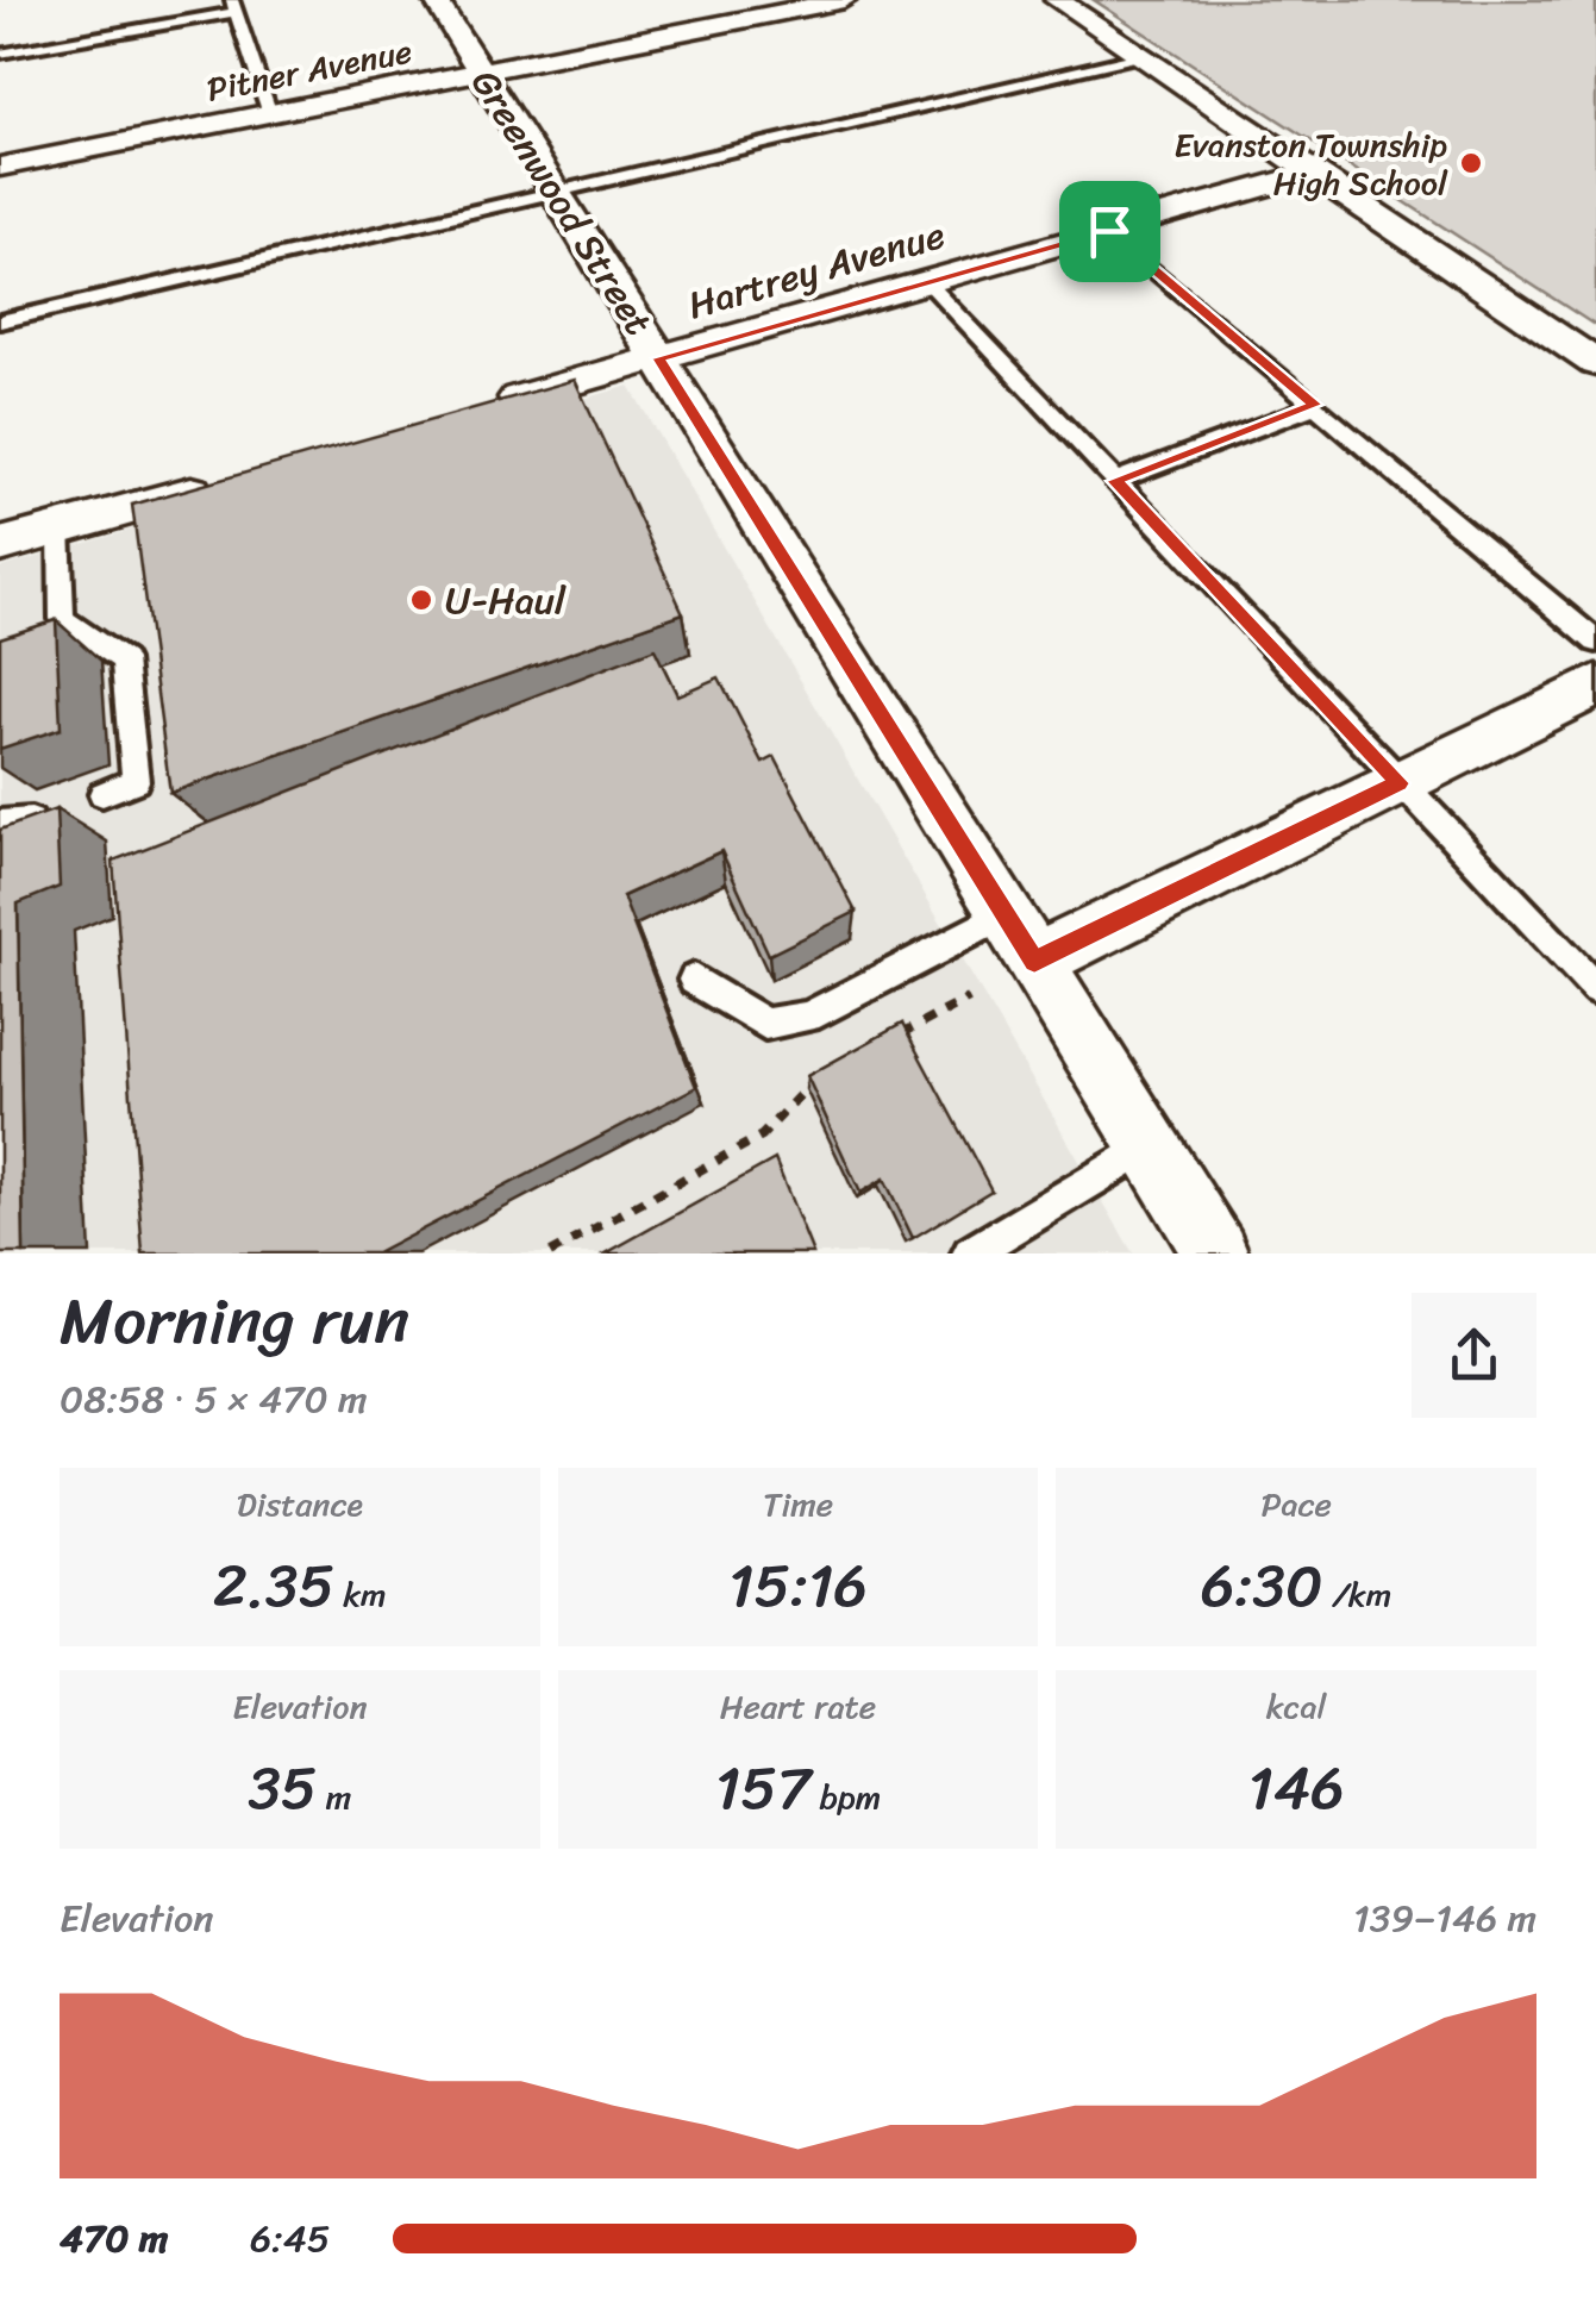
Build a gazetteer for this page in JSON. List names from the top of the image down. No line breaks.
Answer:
{"streets":{"street":["Pitner Avenue","Greenwood Street","Hartrey Avenue"]},"crossings":[["Pitner Avenue","Greenwood Street"],["Greenwood Street","Hartrey Avenue"]],"places":["Evanston Township High School","U-Haul"],"page":{"heading":["Morning run","08:58 · 5 × 470 m"],"stats":[["Distance","2.35 km"],["Time","15:16"],["Pace","6:30 /km"],["Elevation","35 m"],["Heart rate","157 bpm"],["kcal","146"]],"chart":["Elevation","139–146 m"],"list":[{"name":"470 m","note":"6:45"}]}}
